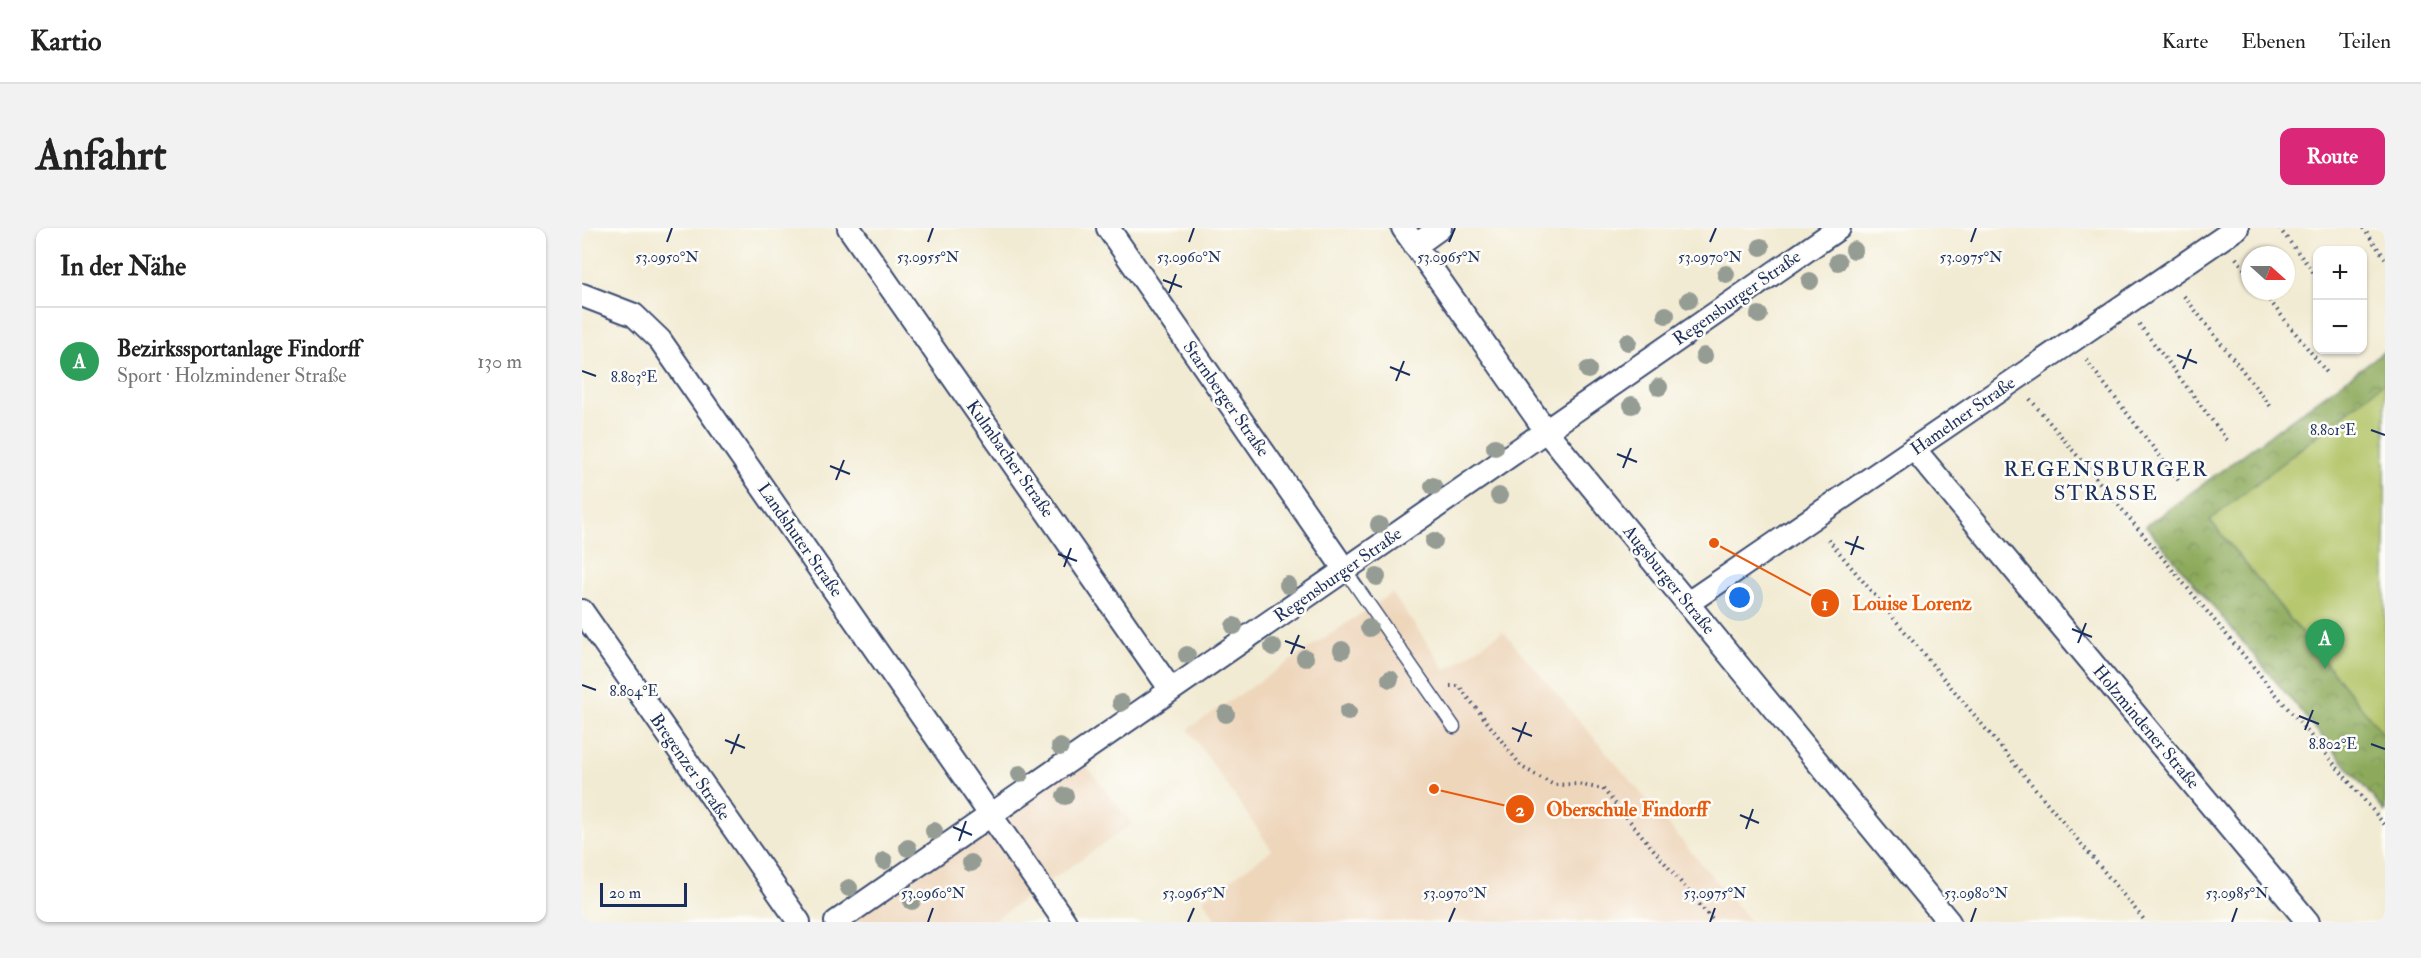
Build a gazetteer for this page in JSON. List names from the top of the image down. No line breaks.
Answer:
{"streets":{"street":["Regensburger Straße","Starnberger Straße","Hamelner Straße","Kulmbacher Straße","Landshuter Straße","Augsburger Straße","Holzmindener Straße","Bregenzer Straße"]},"crossings":[["Regensburger Straße","Starnberger Straße"],["Regensburger Straße","Kulmbacher Straße"],["Regensburger Straße","Landshuter Straße"],["Regensburger Straße","Augsburger Straße"],["Hamelner Straße","Augsburger Straße"],["Hamelner Straße","Holzmindener Straße"]],"districts":["REGENSBURGER STRASSE"],"places":["Louise Lorenz","Oberschule Findorff"],"scale_bar":"20 m","north":"right","page":{"header":"Kartio","nav":["Karte","Ebenen","Teilen"],"buttons":"Route","title":"Anfahrt","heading":"In der Nähe","map_buttons":["+","−"],"list":[{"mark":"A","name":"Bezirkssportanlage Findorff","note":"Sport · Holzmindener Straße","value":"130 m"}],"pins":"A","scale":"20 m"},"coordinates":["53.0950°N","53.0955°N","53.0960°N","53.0965°N","53.0970°N","53.0975°N","8.803°E","8.801°E","8.804°E","8.802°E","53.0980°N","53.0985°N"]}
